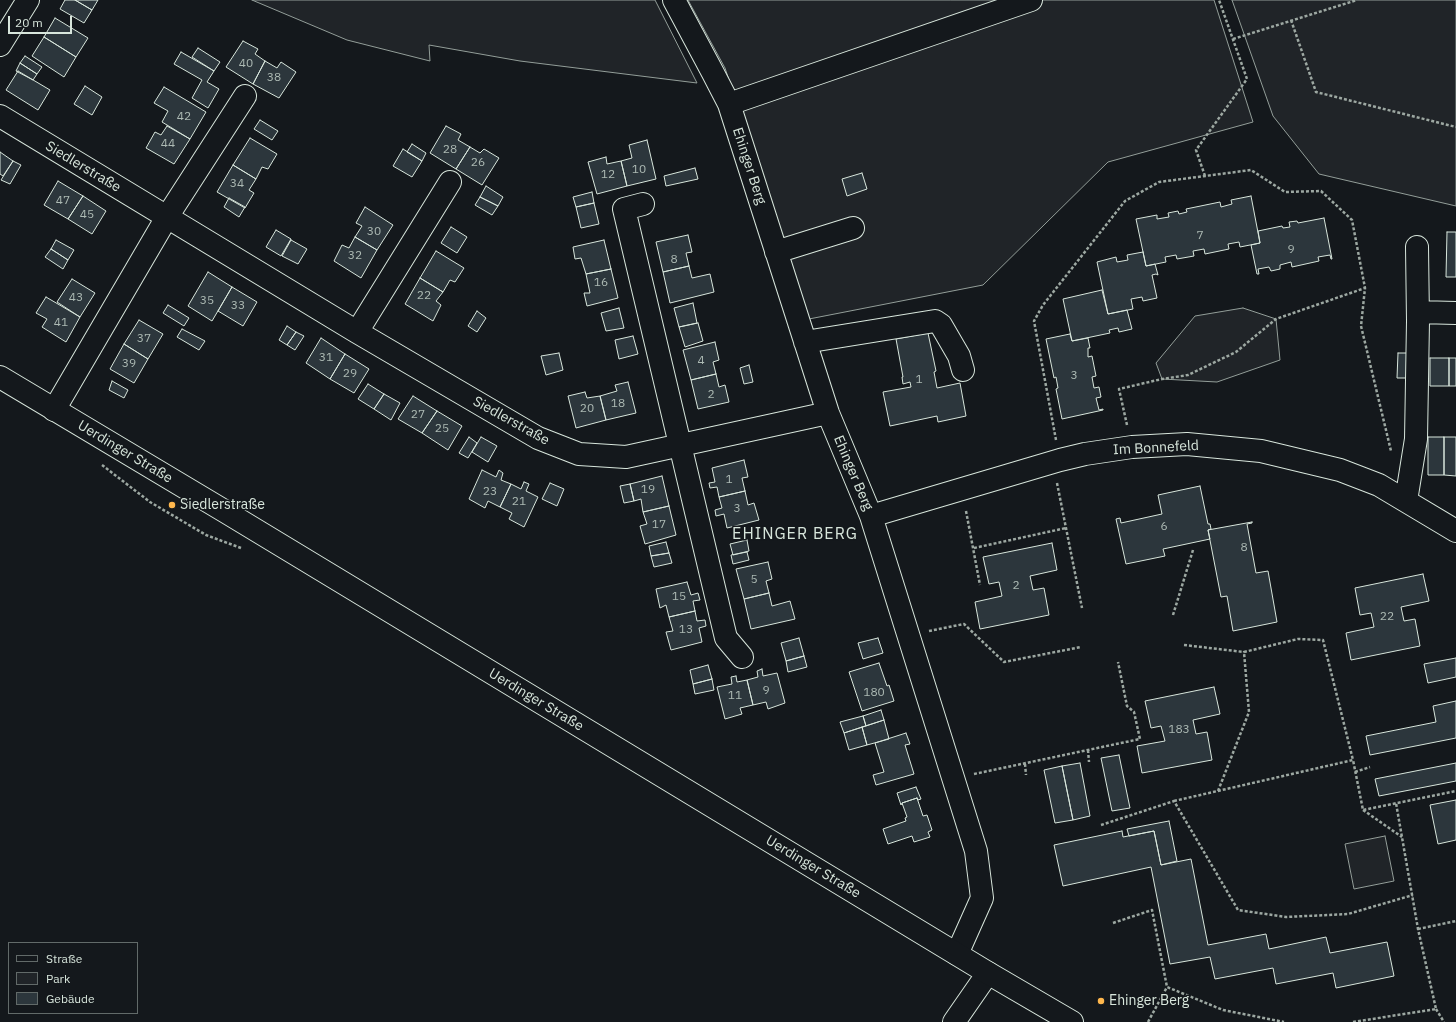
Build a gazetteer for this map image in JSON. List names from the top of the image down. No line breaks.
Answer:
{"streets":{"street":["Ehinger Berg","Siedlerstraße","Im Bonnefeld","Uerdinger Straße"]},"crossings":[["Ehinger Berg","Siedlerstraße"],["Ehinger Berg","Im Bonnefeld"],["Ehinger Berg","Uerdinger Straße"]],"districts":["EHINGER BERG"],"places":["Siedlerstraße","Ehinger Berg"],"house_numbers":["40","38","42","44","28","26","10","12","34","47","45","30","7","9","32","8","16","22","43","35","33","41","37","31","4","39","29","3","1","2","18","20","27","25","1","19","23","21","3","17","6","8","5","2","15","22","13","9","180","11","183"],"legend":["Straße","Park","Gebäude"],"scale_bar":"20 m"}
